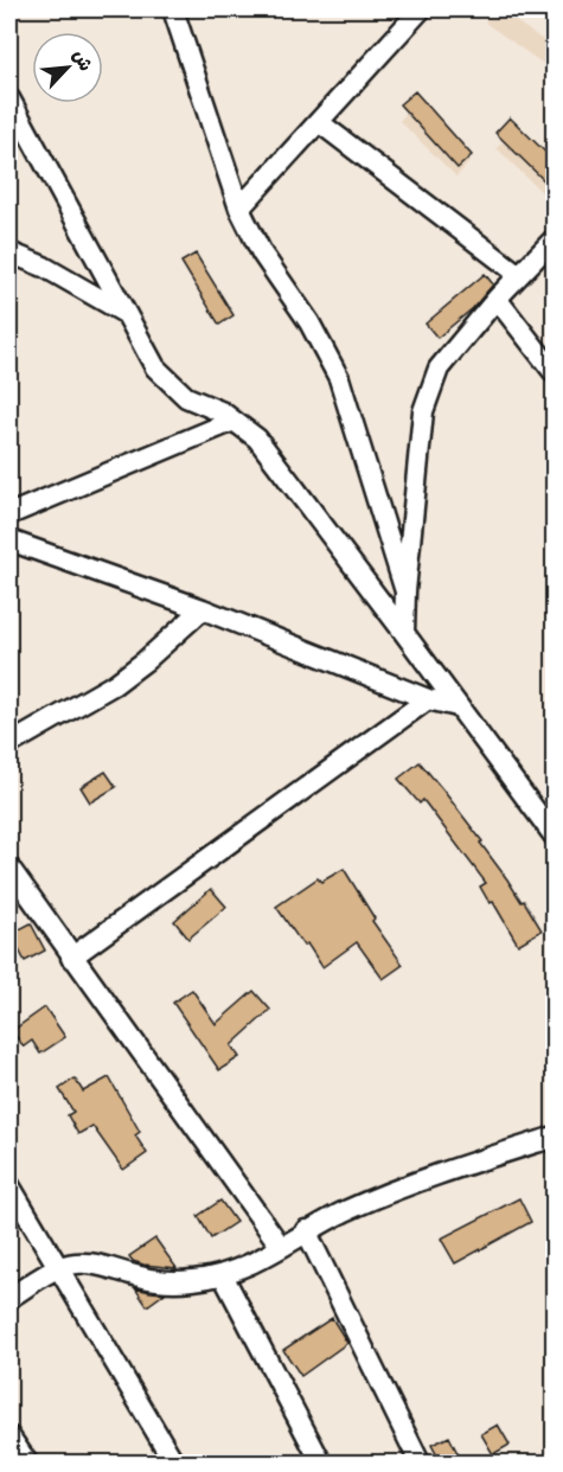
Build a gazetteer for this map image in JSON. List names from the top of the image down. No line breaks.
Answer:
{"north":"top right"}
